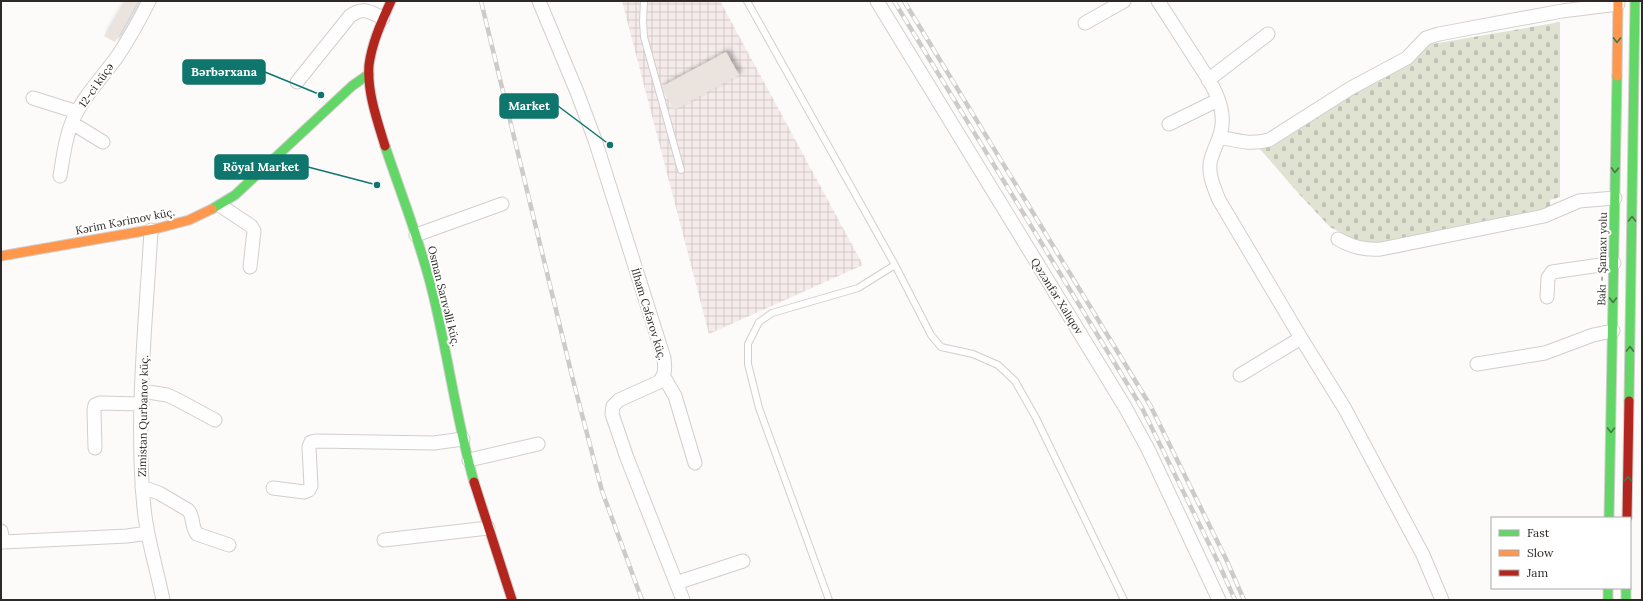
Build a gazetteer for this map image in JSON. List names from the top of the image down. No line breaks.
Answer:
{"streets":{"main road":["Kərim Kərimov küç.","Bakı - Şamaxı yolu","Osman Sarıvəlli küç."],"street":["12-ci küçə","Qəzənfər Xalıqov","İlham Cəfərov küç.","Zimistan Qurbanov küç."]},"crossings":[["Kərim Kərimov küç.","Osman Sarıvəlli küç."],["Kərim Kərimov küç.","Zimistan Qurbanov küç."]],"places":["Bərbərxana","Market","Röyal Market"],"legend":["Fast","Slow","Jam"]}
